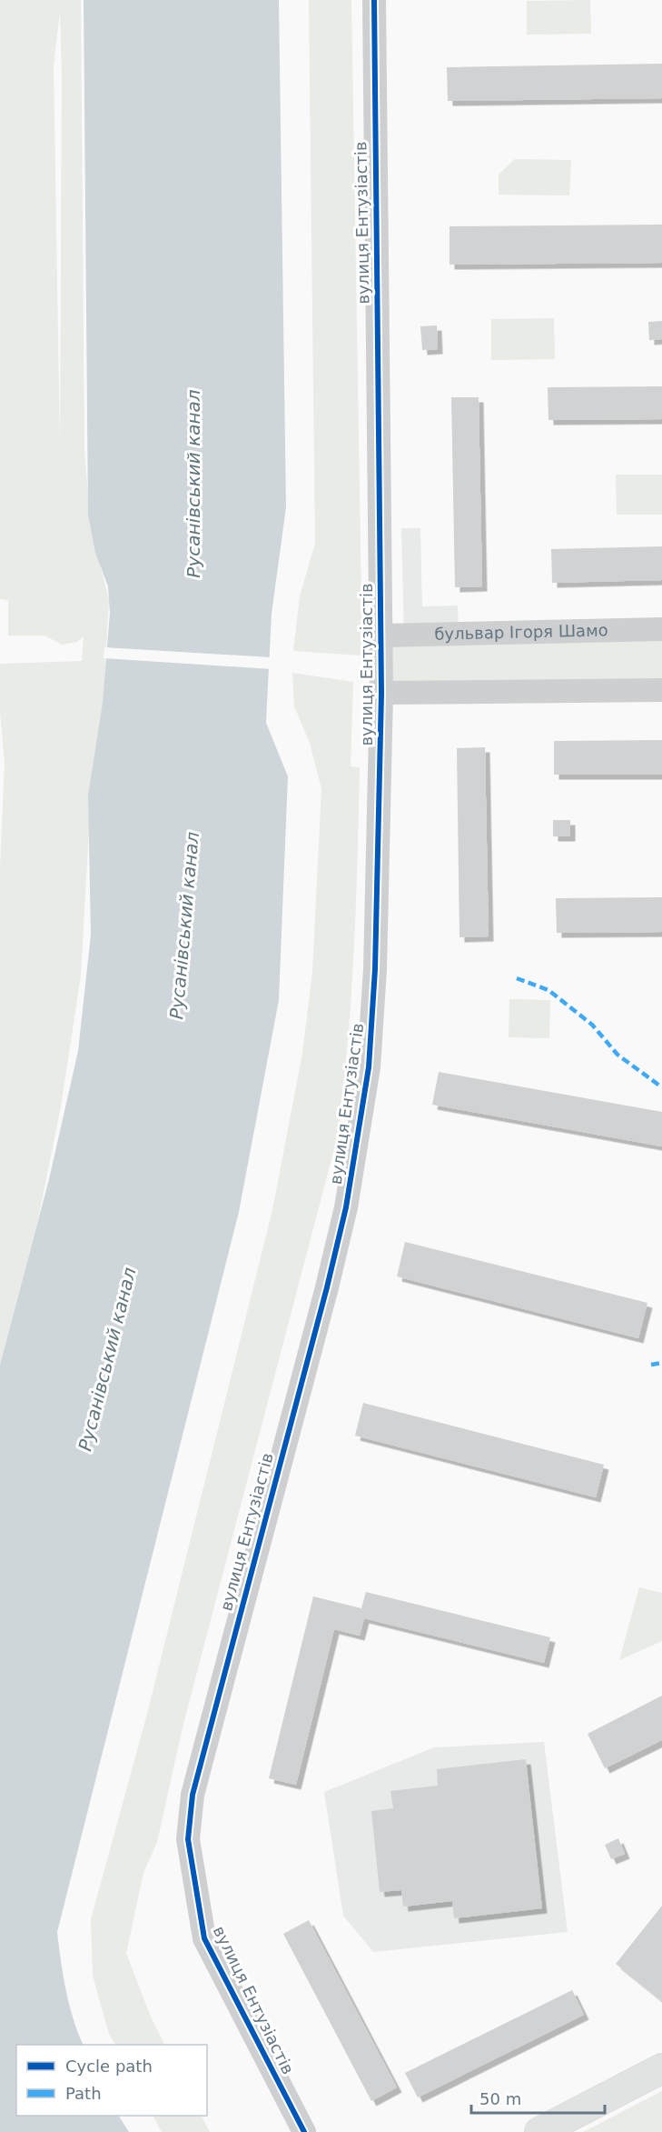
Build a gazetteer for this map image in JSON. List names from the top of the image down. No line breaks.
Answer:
{"streets":{"street":["вулиця Ентузіастів","бульвар Ігоря Шамо"]},"crossings":[["вулиця Ентузіастів","бульвар Ігоря Шамо"]],"water":["Русанівський канал"],"legend":["Cycle path","Path"],"scale_bar":"50 m"}
